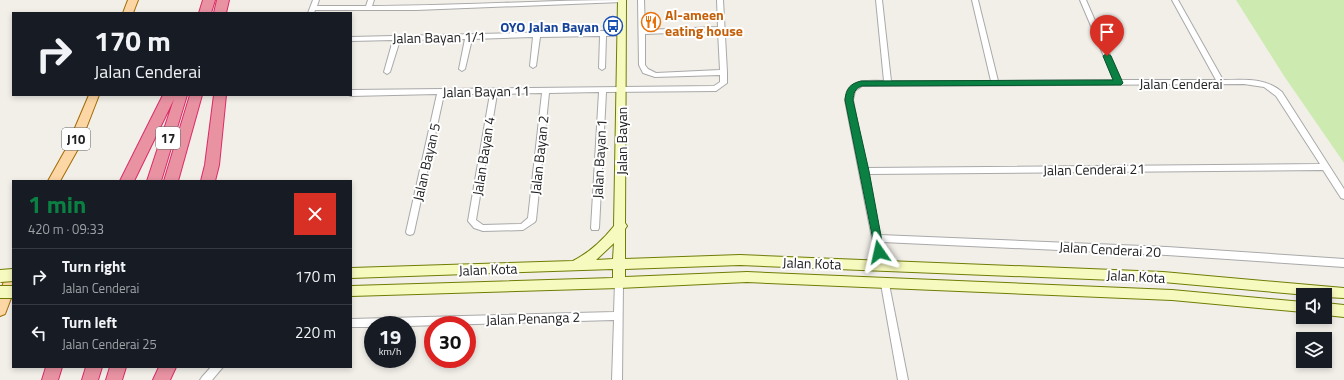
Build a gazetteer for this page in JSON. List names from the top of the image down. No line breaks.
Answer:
{"streets":{"highway":["17"],"main road":["J10","Jalan Bayan","Jalan Kota"],"street":["Jalan Bayan 1/1","Jalan Cenderai","Jalan Bayan 11","Jalan Bayan 2","Jalan Bayan 4","Jalan Bayan 1","Jalan Bayan 5","Jalan Cenderai 21","Jalan Cenderai 20","Jalan Penanga 2"]},"crossings":[["Jalan Bayan 1/1","Jalan Bayan"],["Jalan Cenderai","Jalan Cenderai 21"],["Jalan Cenderai","Jalan Cenderai 20"],["Jalan Cenderai","Jalan Kota"],["Jalan Bayan 11","Jalan Bayan"],["Jalan Bayan 11","Jalan Bayan 2"],["Jalan Bayan 11","Jalan Bayan 4"],["Jalan Bayan 11","Jalan Bayan 1"],["Jalan Bayan 11","Jalan Bayan 5"],["Jalan Bayan","Jalan Kota"],["Jalan Bayan 2","Jalan Bayan 4"]],"places":{"restaurant":["Al-ameen eating house"],"bus stop":["OYO Jalan Bayan"]},"page":{"turn":["170 m","Jalan Cenderai"],"heading":["1 min","420 m · 09:33"],"list":[{"name":"Turn right","note":"Jalan Cenderai","value":"170 m"},{"name":"Turn left","note":"Jalan Cenderai 25","value":"220 m"}],"speed":"19 km/h","limit":"30"}}
